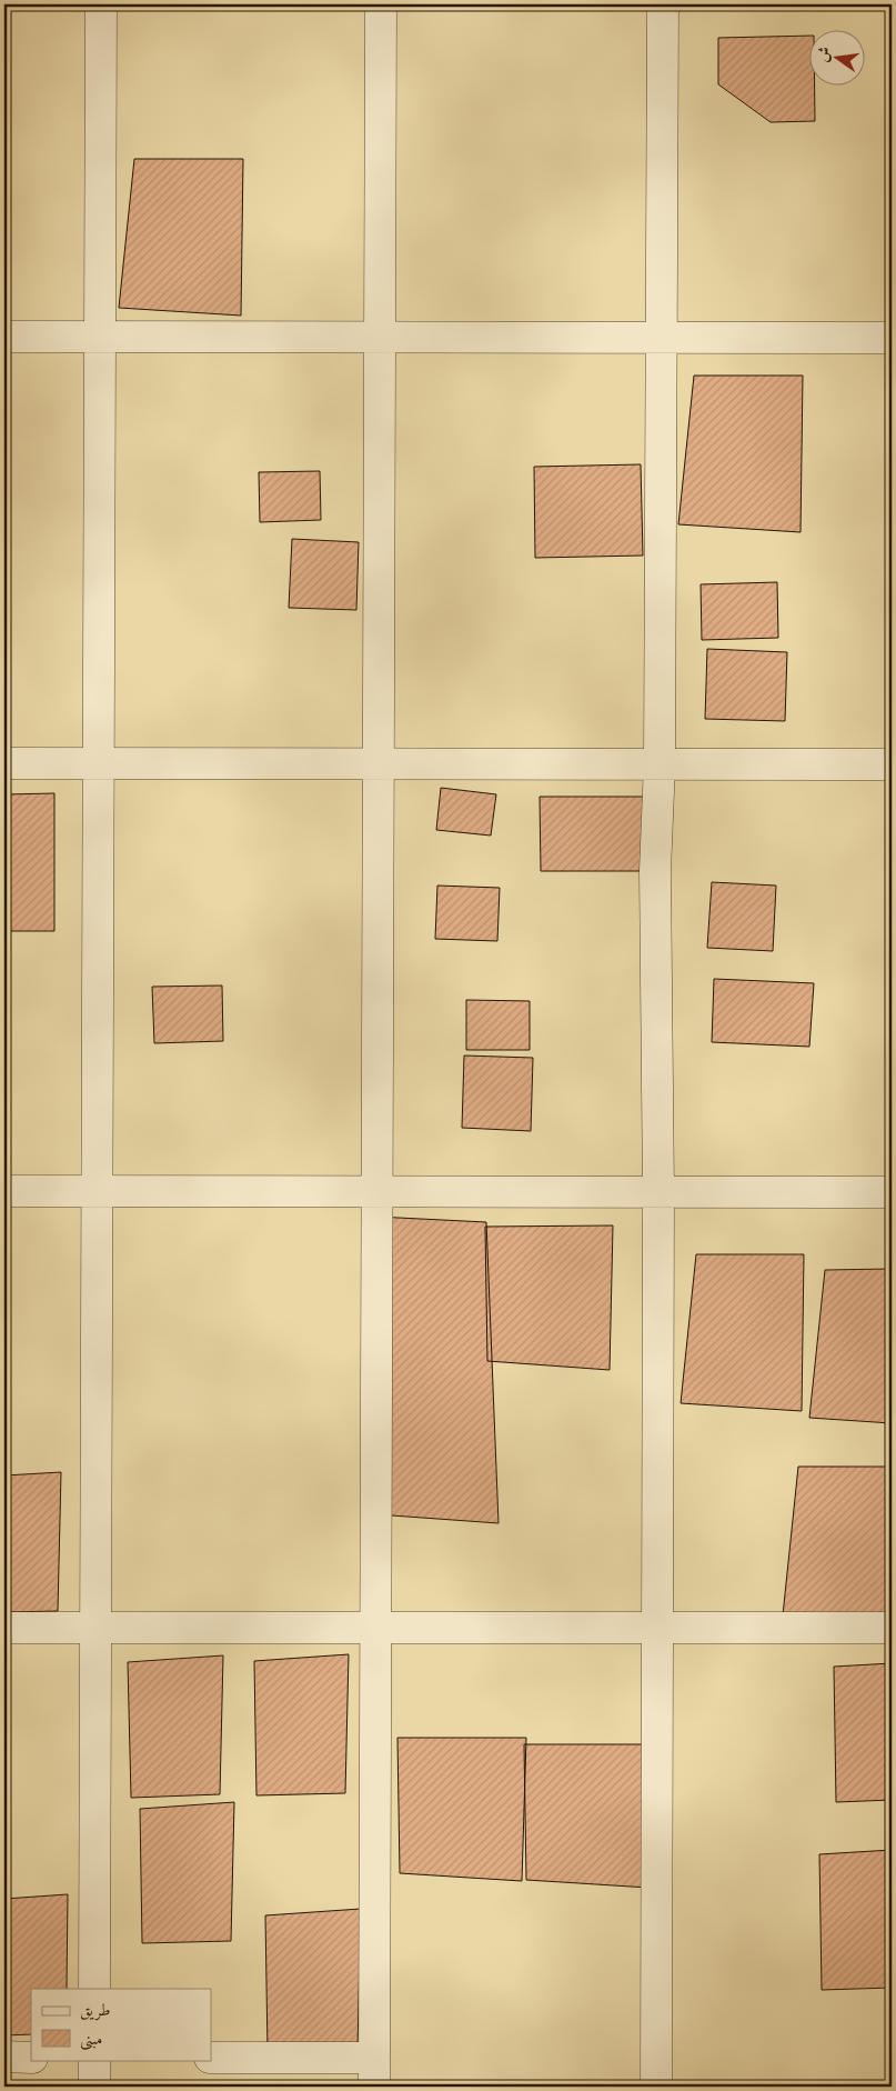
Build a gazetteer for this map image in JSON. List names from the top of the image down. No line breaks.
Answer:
{"legend":["طريق","مبنى"],"north":"left"}
